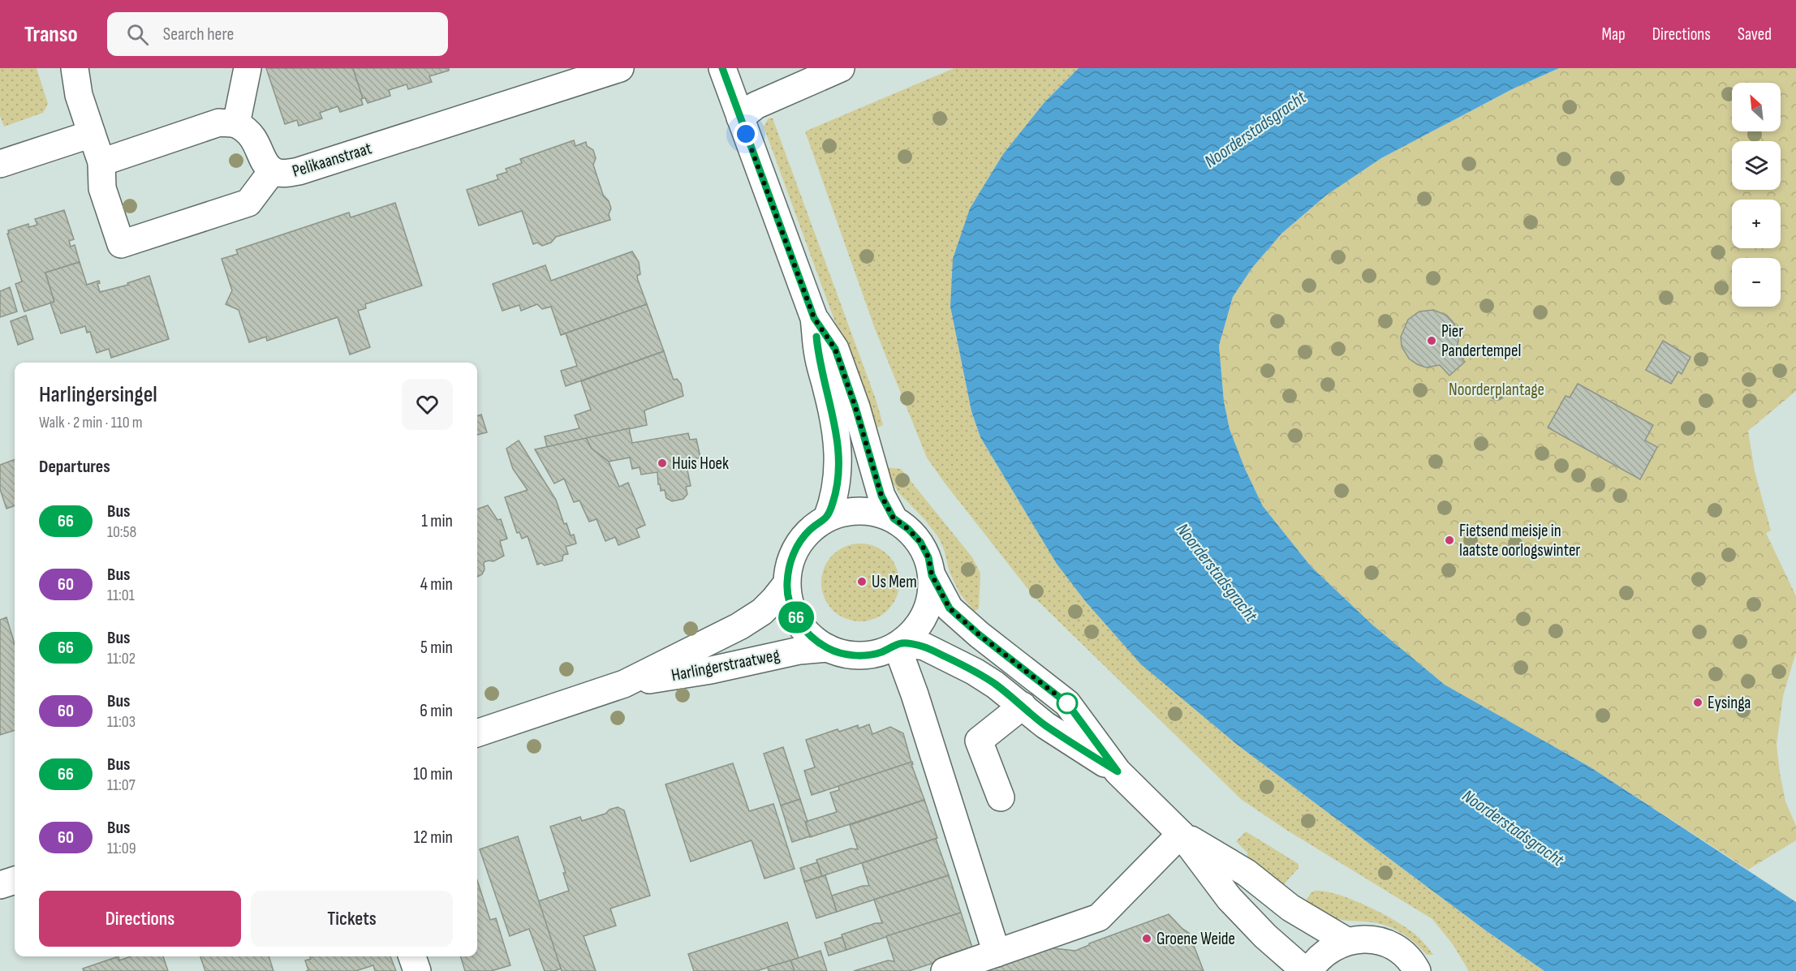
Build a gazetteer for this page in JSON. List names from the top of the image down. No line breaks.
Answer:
{"streets":{"main road":["Pelikaanstraat","Harlingerstraatweg"]},"water":["Noorderstadsgracht"],"parks":["Noorderplantage"],"places":["Pier Pandertempel","Huis Hoek","Fietsend meisje in laatste oorlogswinter","Us Mem","Eysinga","Groene Weide"],"lines":["bus line 66"],"north":"top left","page":{"header":"Transo","search":"Search here","nav":["Map","Directions","Saved"],"on_map":"66","map_buttons":["+","−"],"heading":[["Harlingersingel","Walk · 2 min · 110 m"],"Departures"],"list":[{"mark":"66","name":"Bus","note":"10:58","value":"1 min"},{"mark":"60","name":"Bus","note":"11:01","value":"4 min"},{"mark":"66","name":"Bus","note":"11:02","value":"5 min"},{"mark":"60","name":"Bus","note":"11:03","value":"6 min"},{"mark":"66","name":"Bus","note":"11:07","value":"10 min"},{"mark":"60","name":"Bus","note":"11:09","value":"12 min"}],"buttons":["Directions","Tickets"]}}
